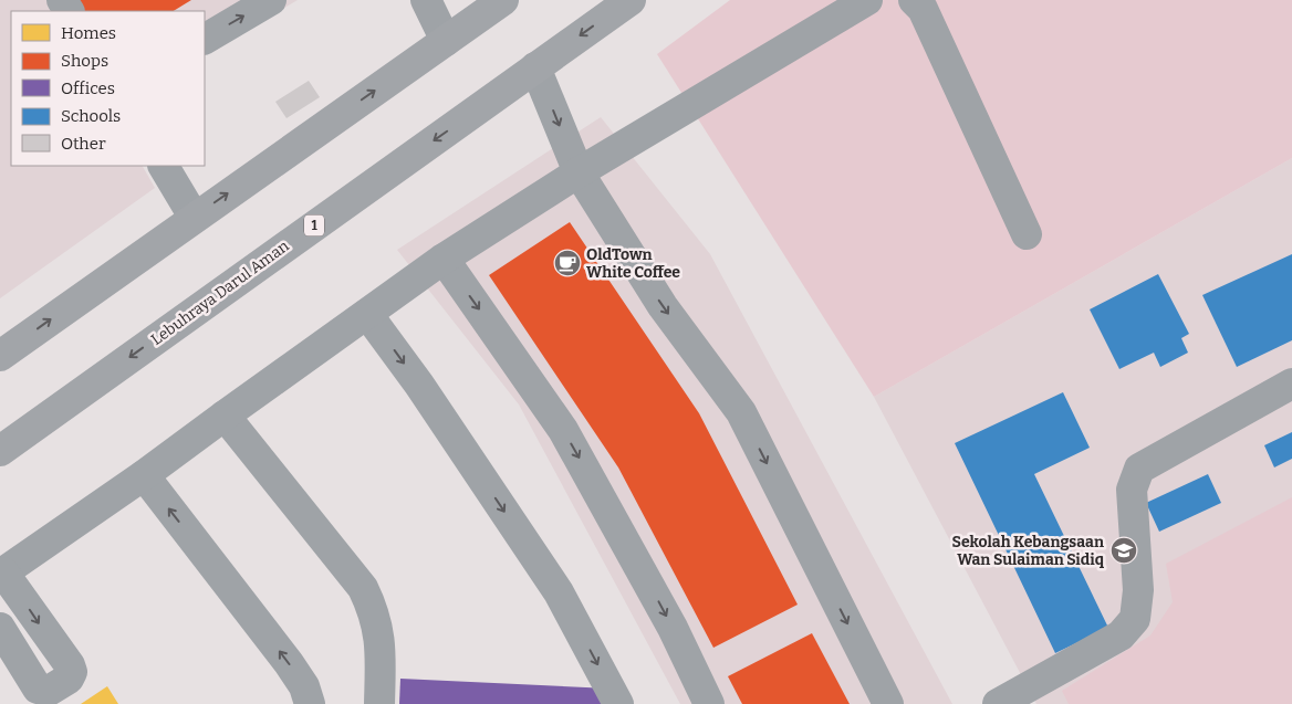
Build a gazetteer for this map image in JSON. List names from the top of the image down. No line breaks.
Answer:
{"streets":{"main road":["1","Lebuhraya Darul Aman"]},"places":{"cafe":["OldTown White Coffee"],"school or university":["Sekolah Kebangsaan Wan Sulaiman Sidiq"]},"legend":["Homes","Shops","Offices","Schools","Other"]}
